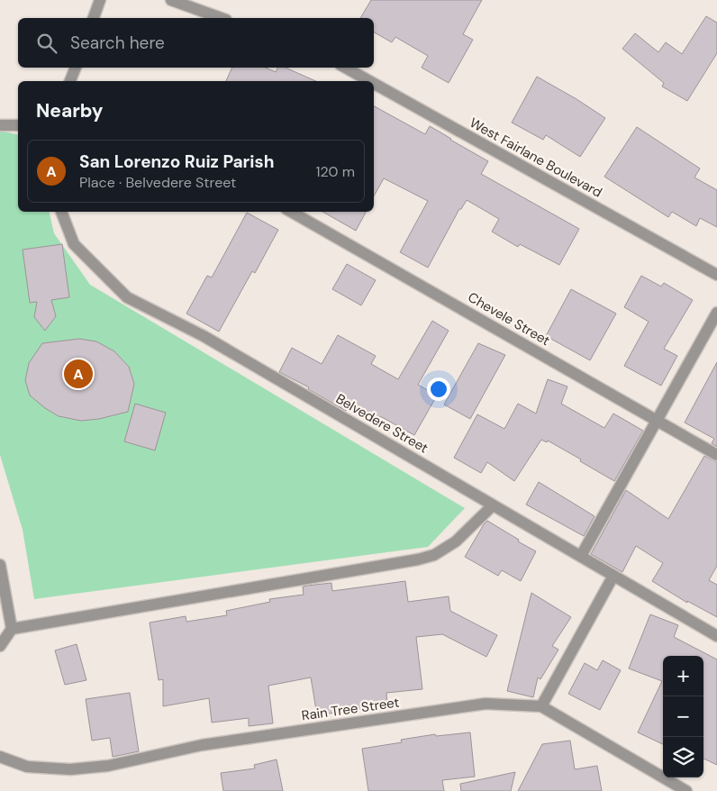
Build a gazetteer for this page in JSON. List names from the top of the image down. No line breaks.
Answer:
{"streets":{"street":["West Fairlane Boulevard","Chevele Street","Belvedere Street","Rain Tree Street"]},"page":{"search":"Search here","heading":"Nearby","list":[{"mark":"A","name":"San Lorenzo Ruiz Parish","note":"Place · Belvedere Street","value":"120 m"}],"pins":"A","map_buttons":["+","−"]}}
